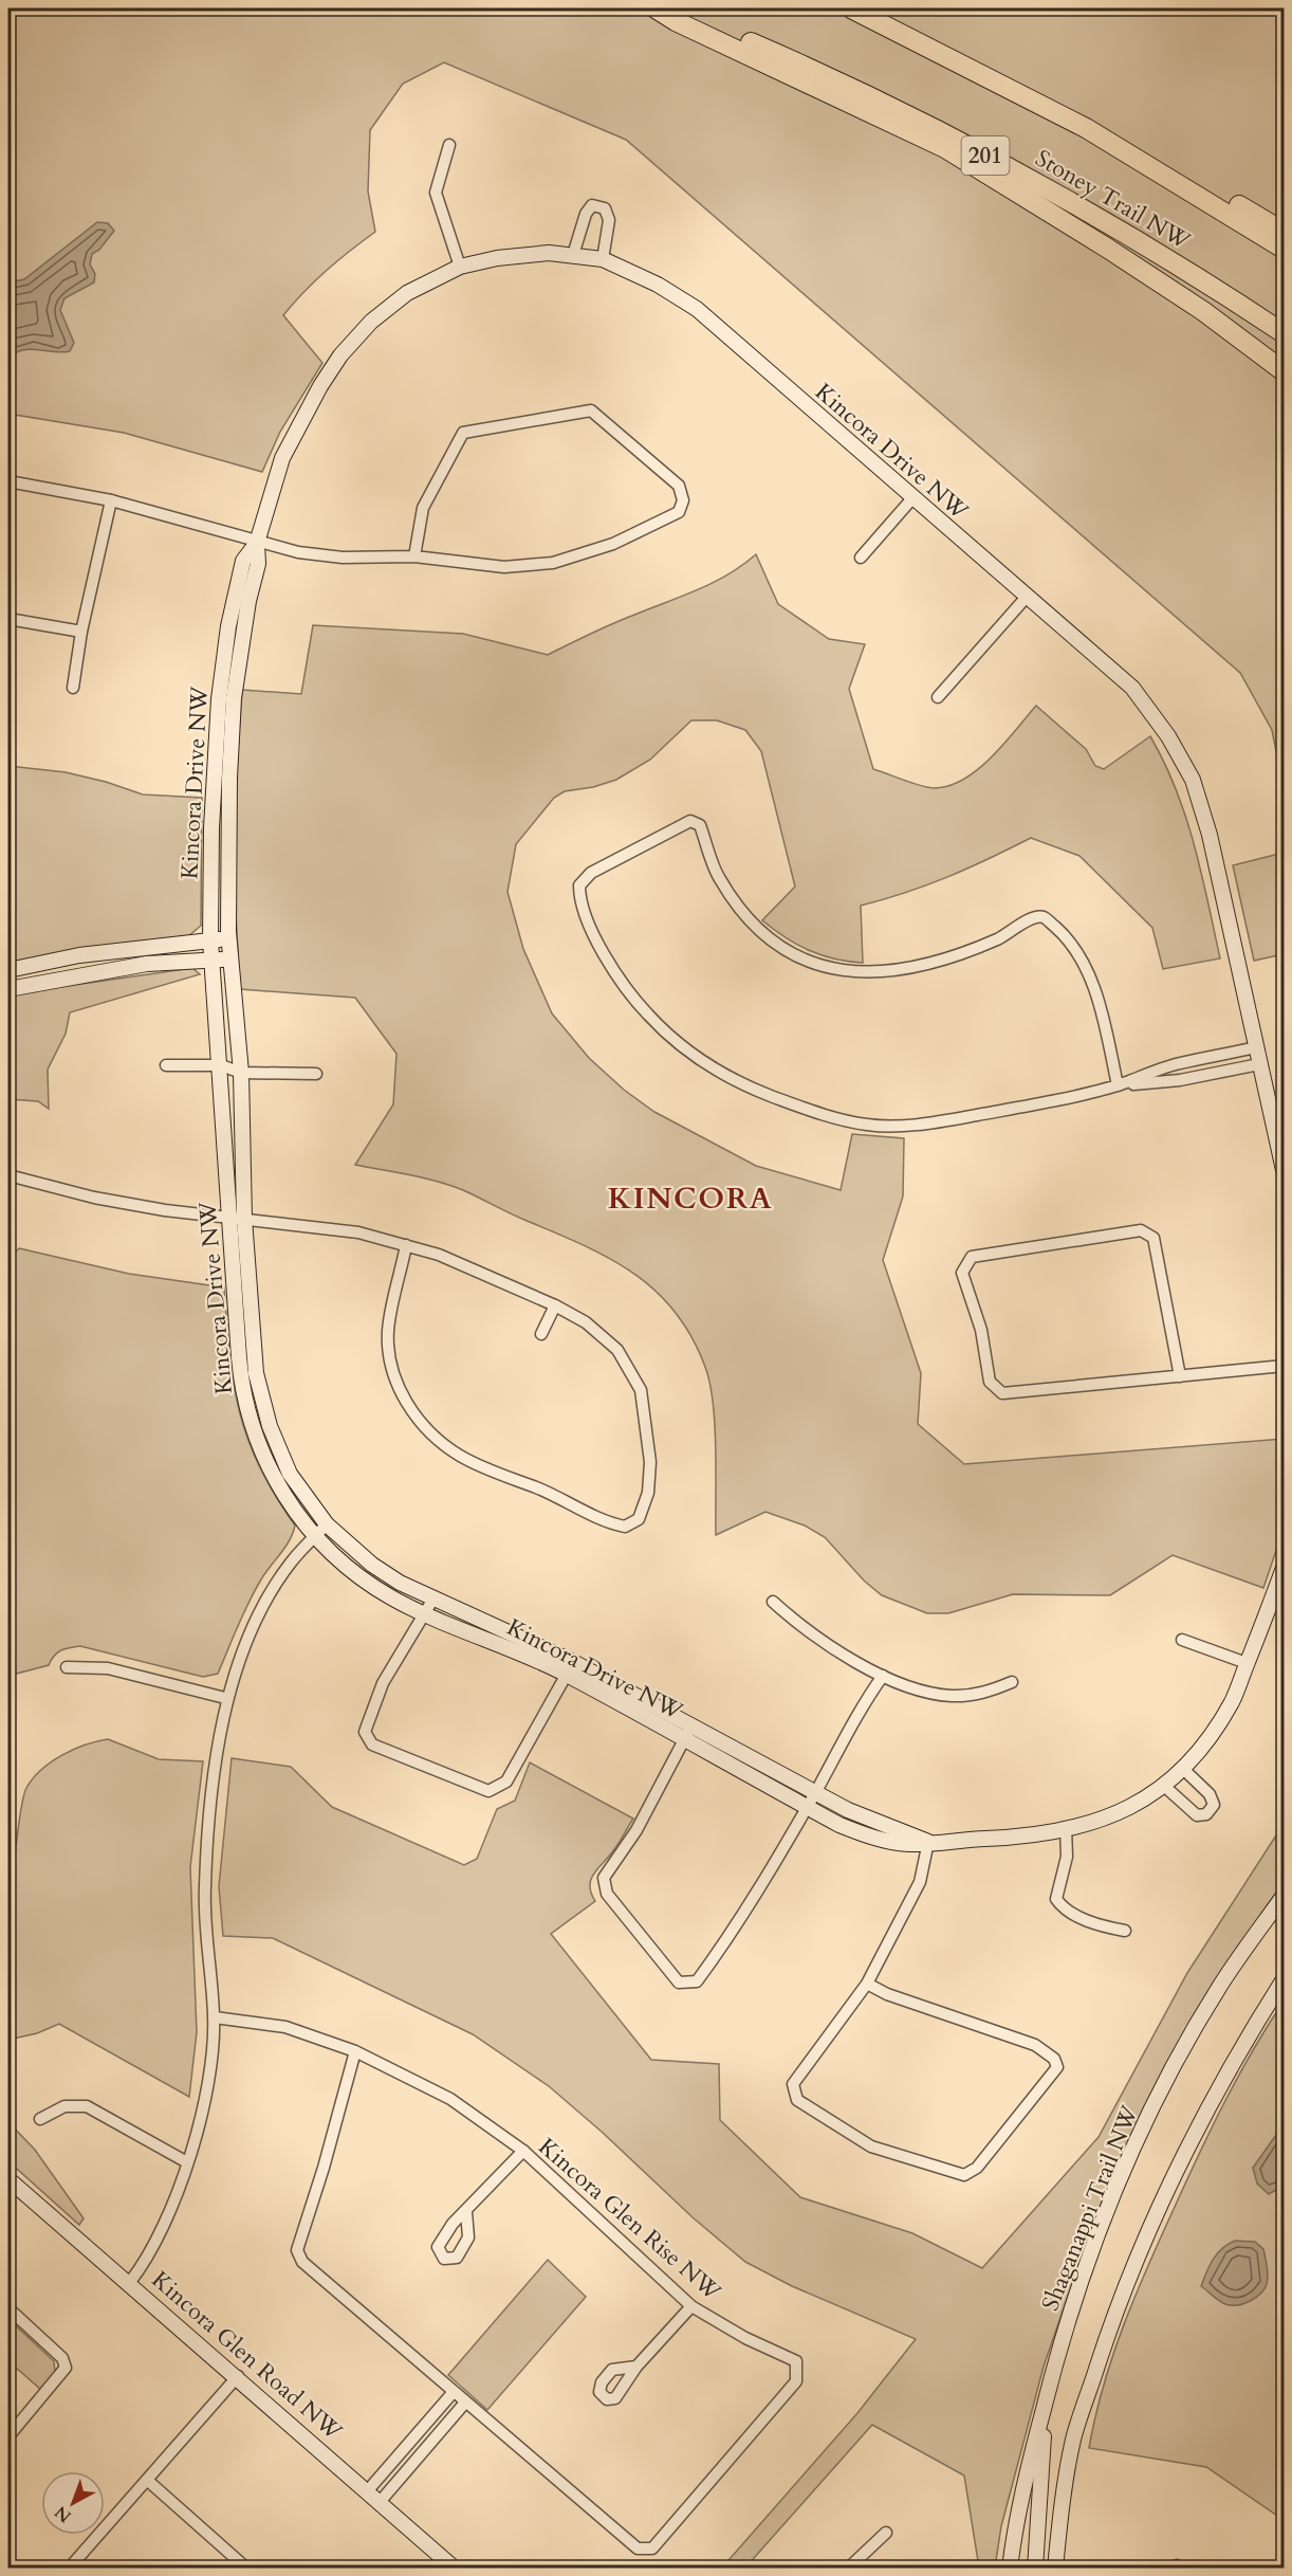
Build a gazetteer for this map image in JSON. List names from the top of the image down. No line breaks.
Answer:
{"streets":{"highway":["201","Stoney Trail NW"],"street":["Kincora Drive NW","Shaganappi Trail NW","Kincora Glen Rise NW","Kincora Glen Road NW"]},"districts":["KINCORA"],"north":"bottom left"}
